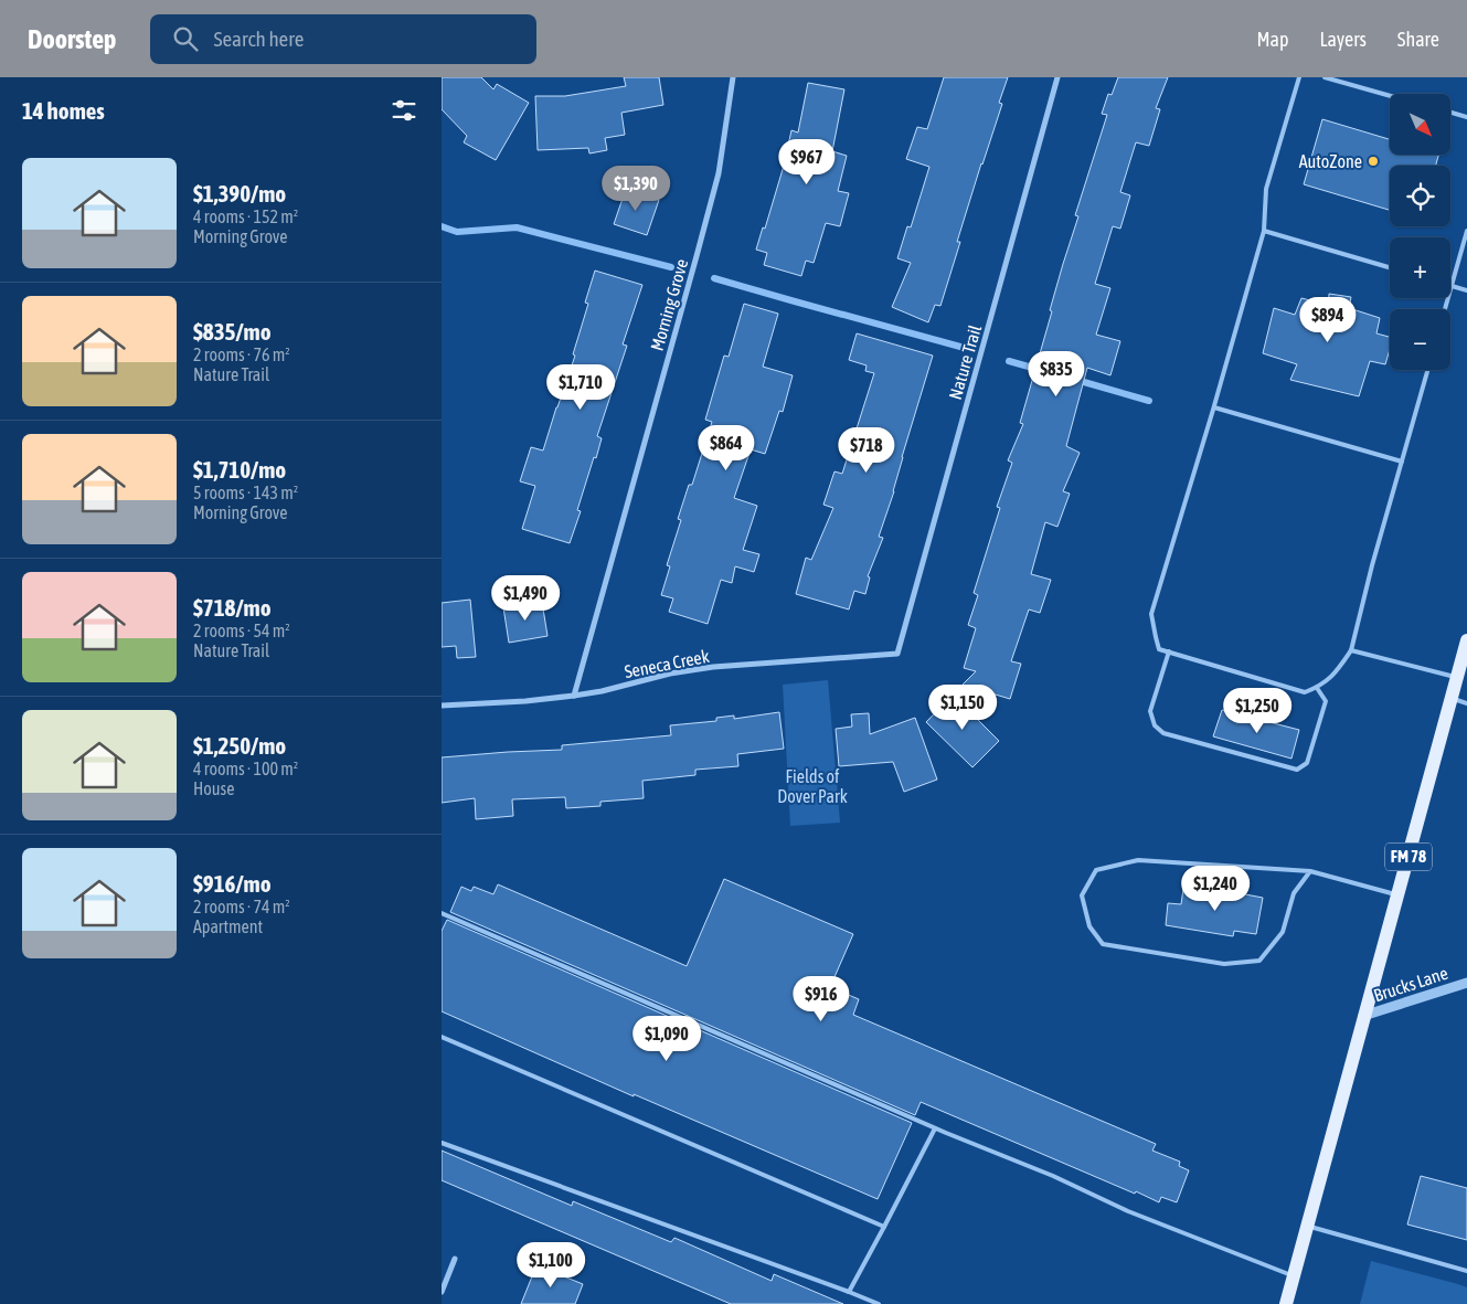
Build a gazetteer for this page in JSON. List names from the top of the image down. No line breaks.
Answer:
{"streets":{"main road":["FM 78"],"street":["Morning Grove","Nature Trail","Seneca Creek","Brucks Lane"]},"crossings":[["Morning Grove","Seneca Creek"],["Nature Trail","Seneca Creek"],["FM 78","Brucks Lane"]],"parks":["Fields of Dover Park"],"places":["AutoZone"],"north":"bottom right","page":{"header":"Doorstep","search":"Search here","nav":["Map","Layers","Share"],"heading":"14 homes","map_buttons":["+","−"],"price":["$967","$1,390","$894","$835","$1,710","$864","$718","$1,490","$1,150","$1,250","$1,240","$916","$1,090","$1,100"],"list":[{"name":"$1,390/mo","note":"4 rooms · 152 m² · Morning Grove"},{"name":"$835/mo","note":"2 rooms · 76 m² · Nature Trail"},{"name":"$1,710/mo","note":"5 rooms · 143 m² · Morning Grove"},{"name":"$718/mo","note":"2 rooms · 54 m² · Nature Trail"},{"name":"$1,250/mo","note":"4 rooms · 100 m² · House"},{"name":"$916/mo","note":"2 rooms · 74 m² · Apartment"}]}}
